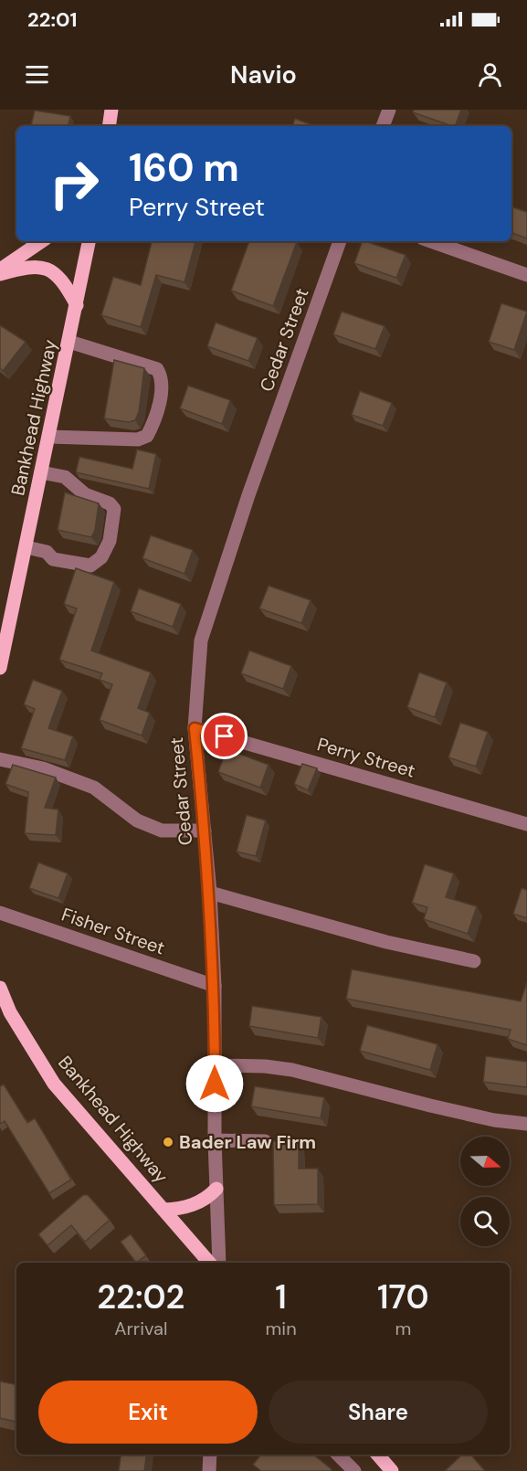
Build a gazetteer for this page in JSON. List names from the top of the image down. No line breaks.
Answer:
{"streets":{"main road":["Bankhead Highway"],"street":["Cedar Street","Perry Street","Fisher Street"]},"crossings":[["Cedar Street","Perry Street"],["Cedar Street","Fisher Street"]],"places":["Bader Law Firm"],"north":"right","page":{"status":"22:01","header":"Navio","turn":["160 m","Perry Street"],"eta":["22:02","Arrival","1","min","170","m"],"buttons":["Exit","Share"]}}
